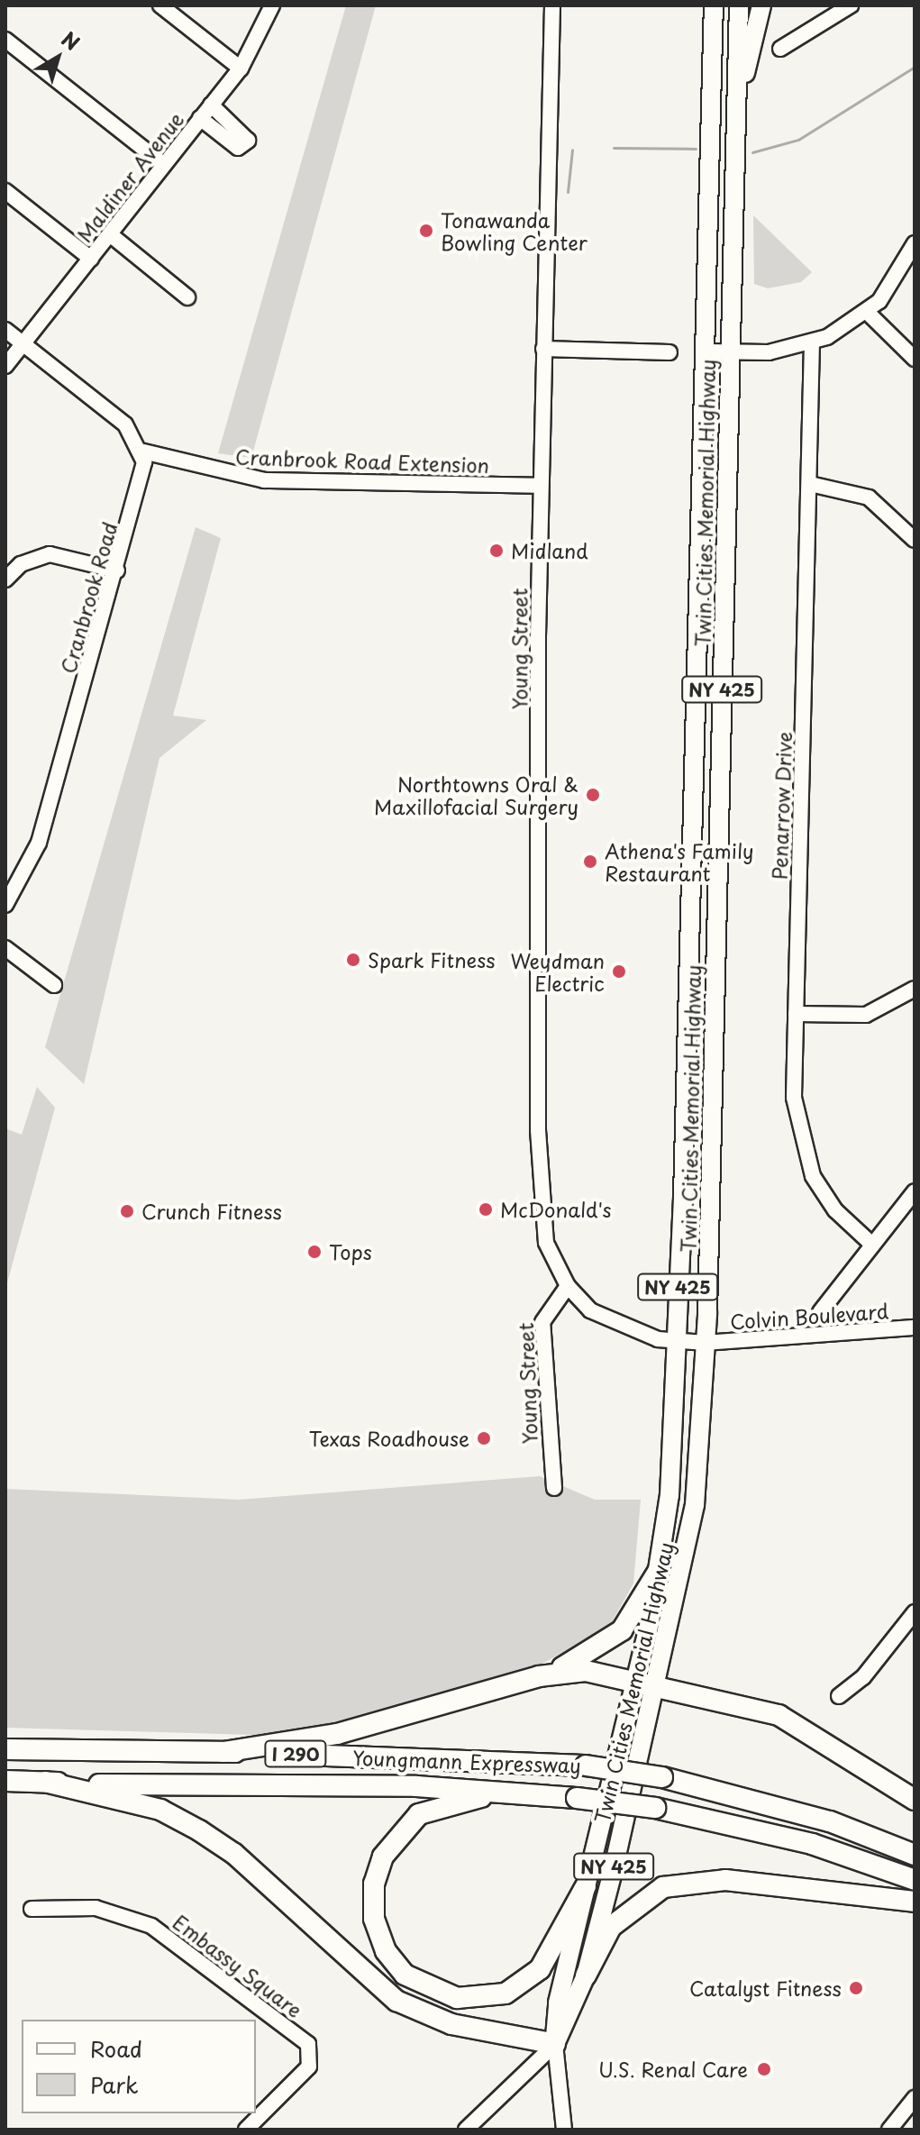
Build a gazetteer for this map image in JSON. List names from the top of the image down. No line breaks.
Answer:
{"streets":{"highway":["I 290","Youngmann Expressway"],"main road":["Twin Cities Memorial Highway","NY 425"],"street":["Maldiner Avenue","Cranbrook Road Extension","Cranbrook Road","Young Street","Penarrow Drive","Colvin Boulevard","Embassy Square"]},"crossings":[["Cranbrook Road Extension","Cranbrook Road"],["Cranbrook Road Extension","Young Street"],["Twin Cities Memorial Highway","Young Street"],["Twin Cities Memorial Highway","Colvin Boulevard"],["Young Street","Colvin Boulevard"]],"places":["Tonawanda Bowling Center","Midland","Northtowns Oral & Maxillofacial Surgery","Athena's Family Restaurant","Spark Fitness","Weydman Electric","McDonald's","Crunch Fitness","Tops","Texas Roadhouse","Catalyst Fitness","U.S. Renal Care"],"legend":["Road","Park"],"north":"top right"}
